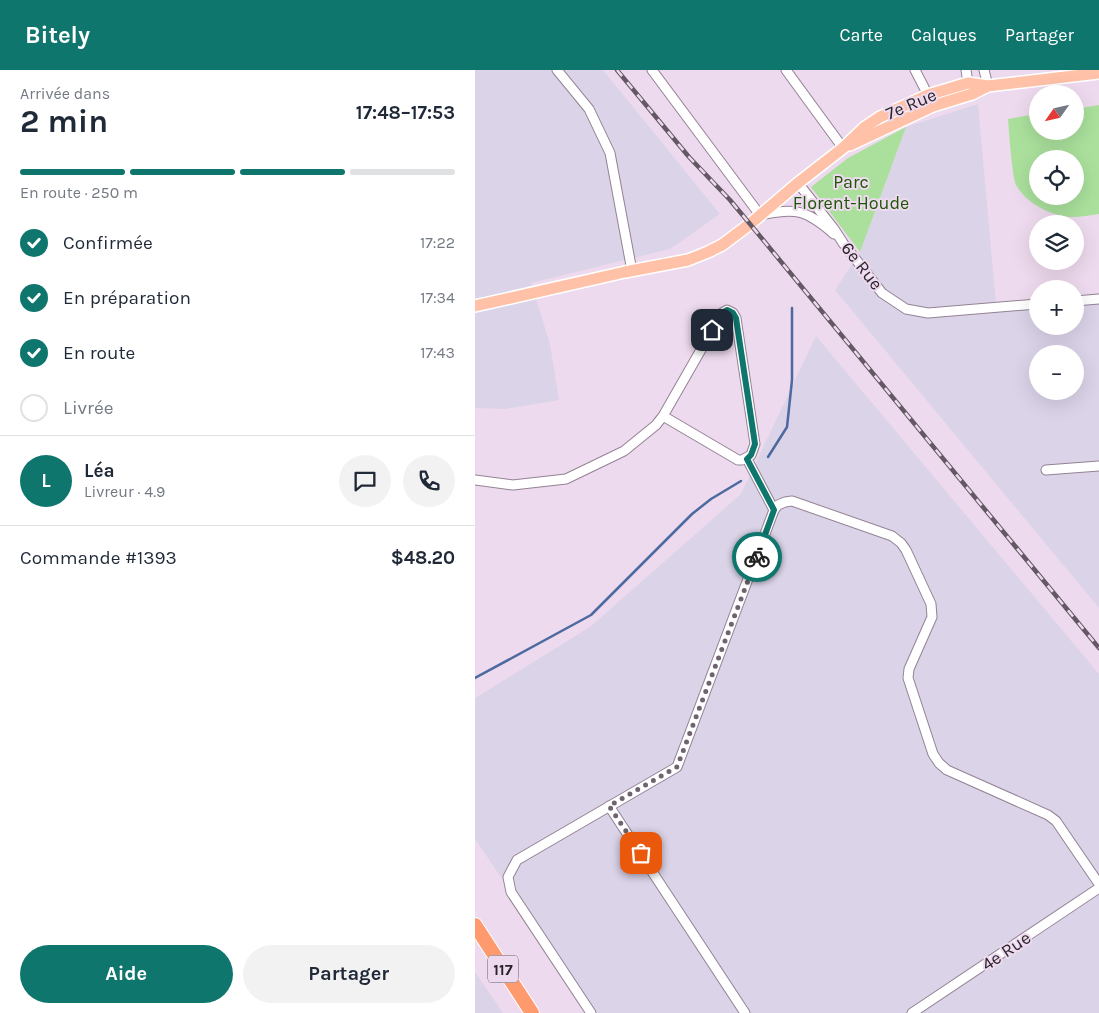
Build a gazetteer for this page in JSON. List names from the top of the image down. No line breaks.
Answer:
{"streets":{"highway":["117"],"main road":["7e Rue"],"street":["6e Rue","4e Rue"]},"crossings":[["7e Rue","6e Rue"]],"parks":["Parc Florent-Houde"],"north":"bottom left","page":{"header":"Bitely","nav":["Carte","Calques","Partager"],"heading":["2 min","Arrivée dans","17:48–17:53"],"panel":["Léa","Livreur · 4.9","Commande #1393","$48.20"],"map_buttons":["+","−"],"bar":"En route · 250 m","list":[["Confirmée","17:22"],["En préparation","17:34"],["En route","17:43"],"Livrée"],"round":"L","buttons":["Aide","Partager"]}}
